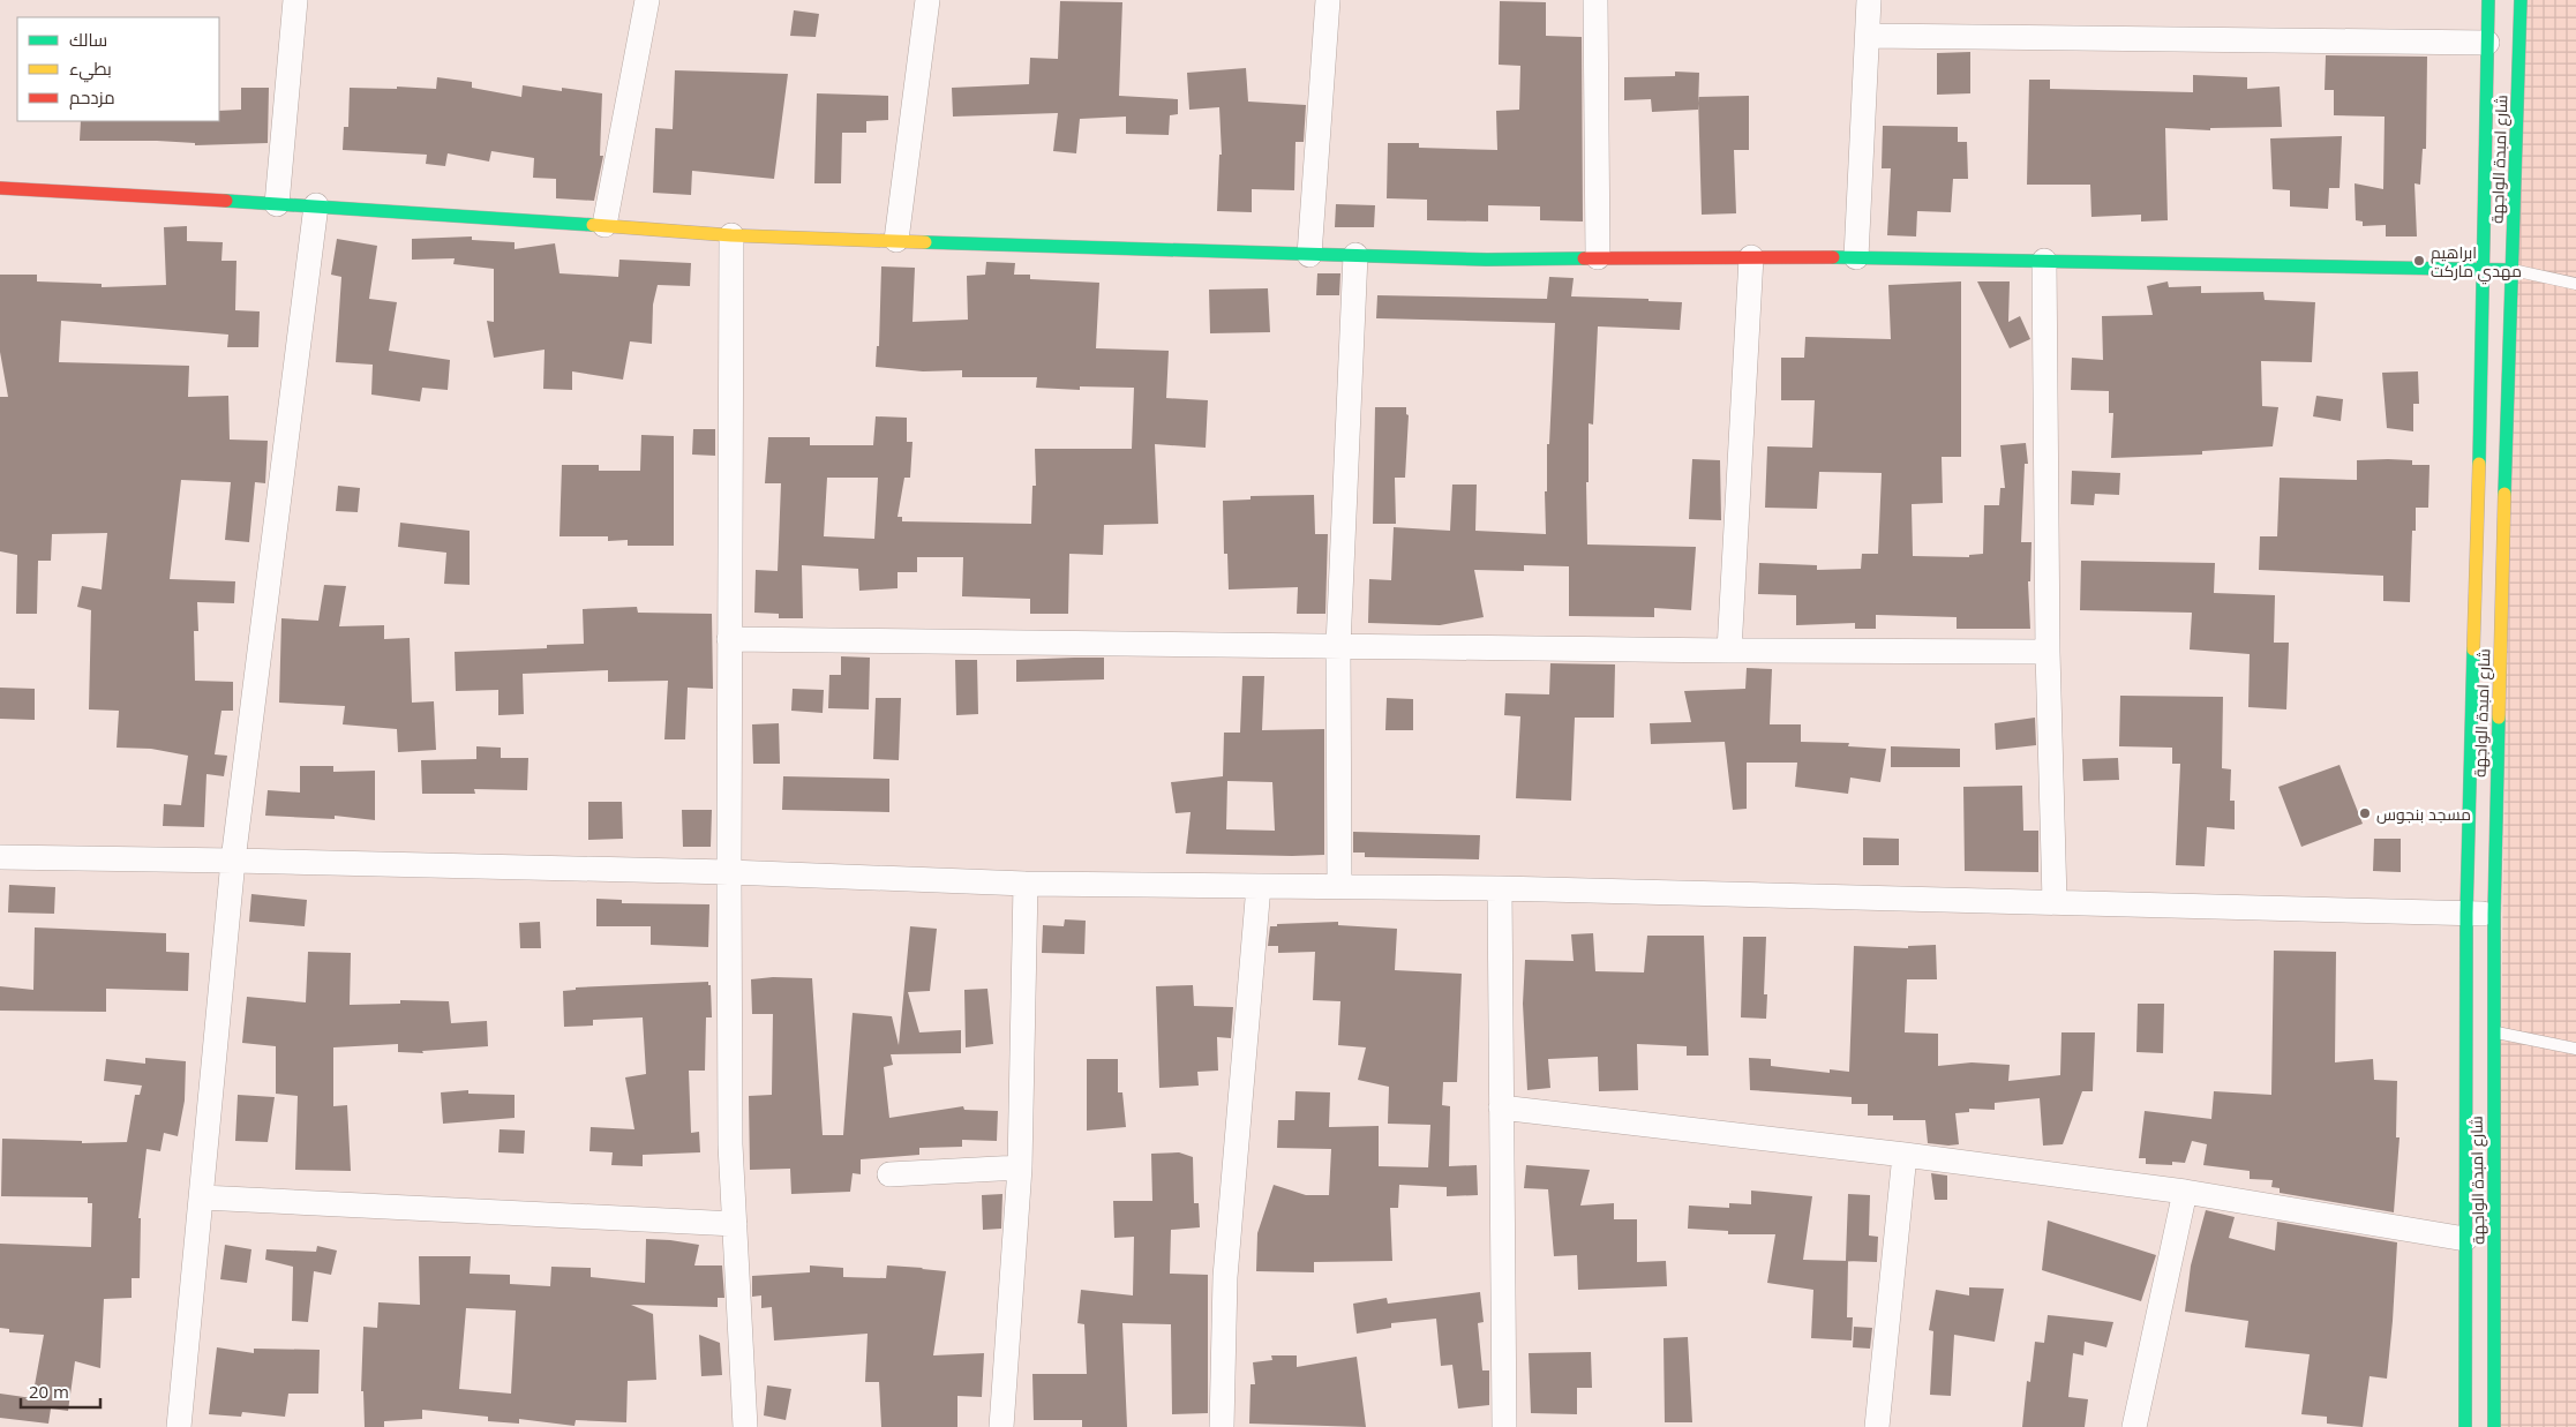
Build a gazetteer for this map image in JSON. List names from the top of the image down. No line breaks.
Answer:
{"streets":{"main road":["شارع امبدة الواجهة"]},"places":["ابراهيم مهدي ماركت","مسجد بنجوس"],"legend":["سالك","بطيء","مزدحم"],"scale_bar":"20 m"}
